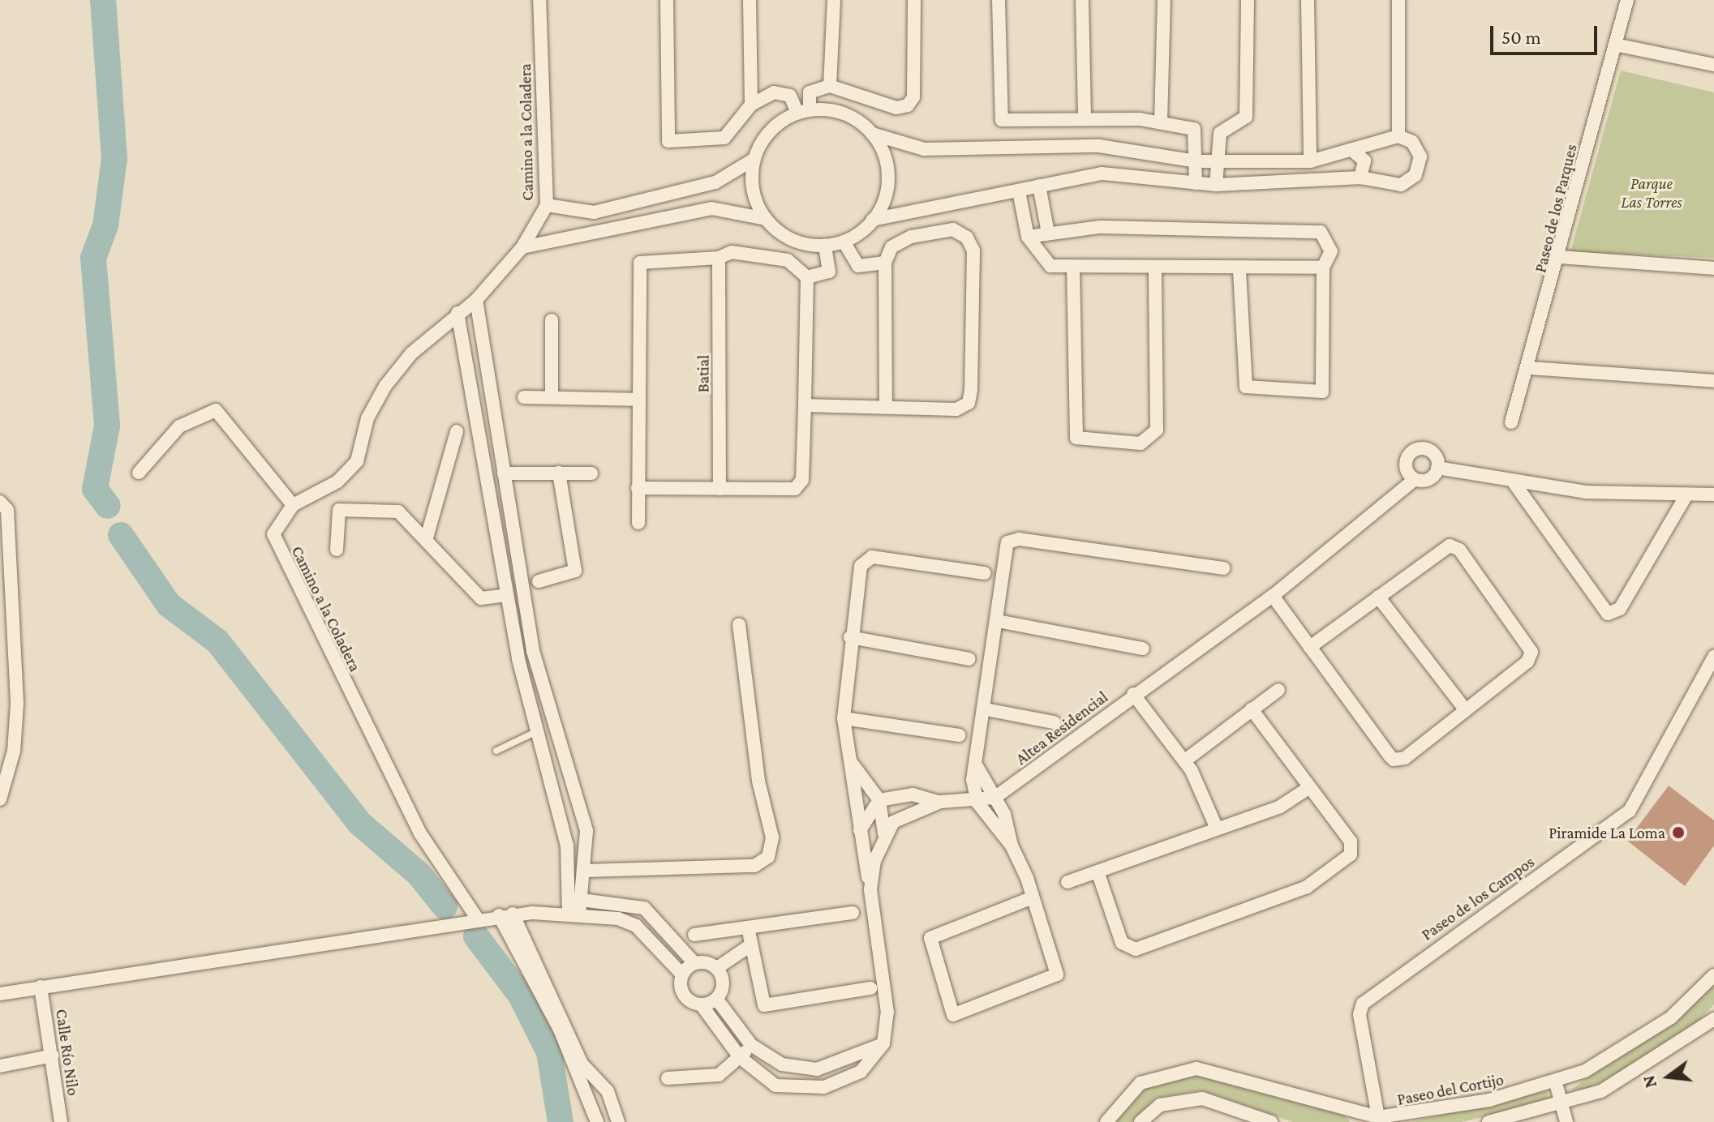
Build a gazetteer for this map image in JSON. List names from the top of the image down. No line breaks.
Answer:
{"streets":{"street":["Camino a la Coladera","Paseo de los Parques","Batial","Altea Residencial","Paseo de los Campos","Calle Río Nilo","Paseo del Cortijo"]},"crossings":[["Paseo de los Campos","Paseo del Cortijo"]],"parks":["Parque Las Torres"],"places":["Piramide La Loma"],"scale_bar":"50 m","north":"left"}
